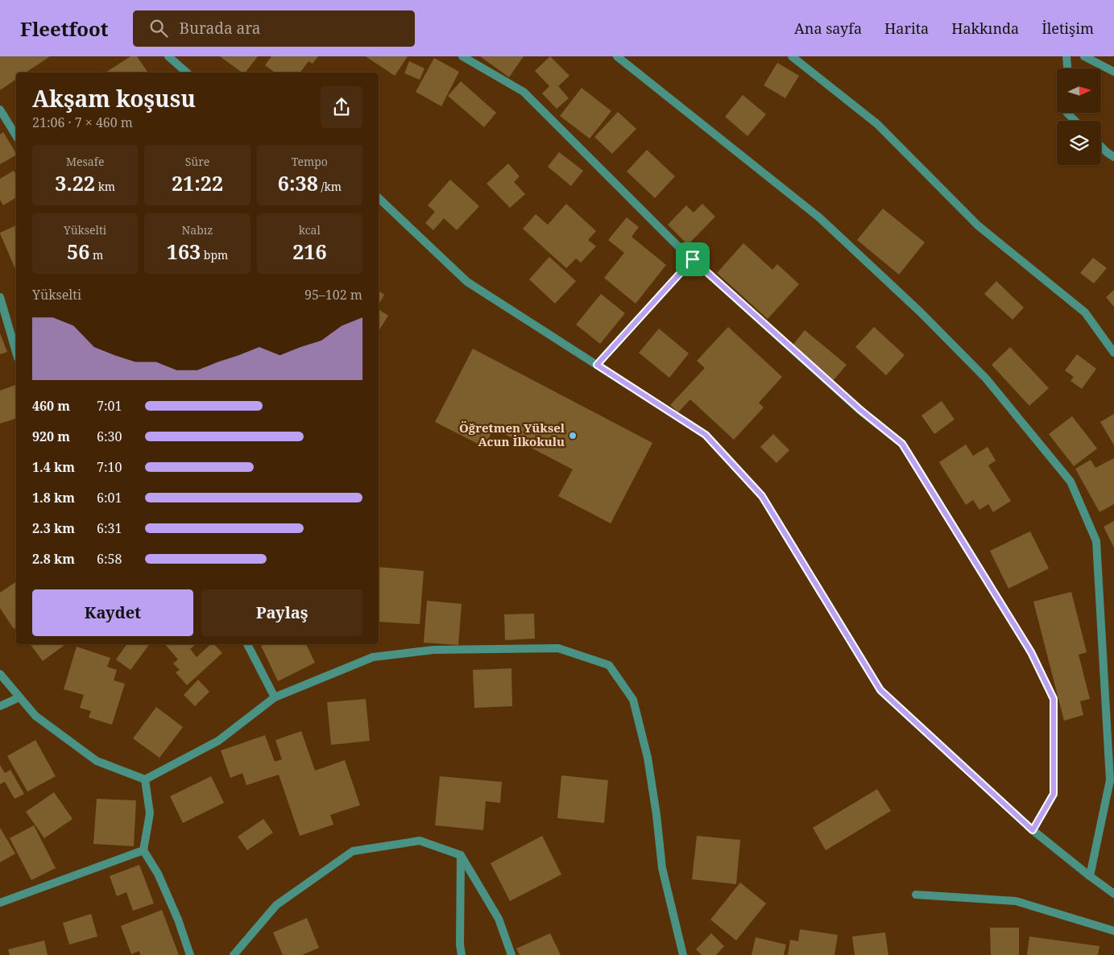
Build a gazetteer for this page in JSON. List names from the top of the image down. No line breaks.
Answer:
{"places":["Öğretmen Yüksel Acun İlkokulu"],"north":"right","page":{"header":"Fleetfoot","search":"Burada ara","nav":["Ana sayfa","Harita","Hakkında","İletişim"],"heading":["Akşam koşusu","21:06 · 7 × 460 m"],"stats":[["Mesafe","3.22 km"],["Süre","21:22"],["Tempo","6:38 /km"],["Yükselti","56 m"],["Nabız","163 bpm"],["kcal","216"]],"chart":["Yükselti","95–102 m"],"list":[{"name":"460 m","note":"7:01"},{"name":"920 m","note":"6:30"},{"name":"1.4 km","note":"7:10"},{"name":"1.8 km","note":"6:01"},{"name":"2.3 km","note":"6:31"},{"name":"2.8 km","note":"6:58"}],"buttons":["Kaydet","Paylaş"]}}
